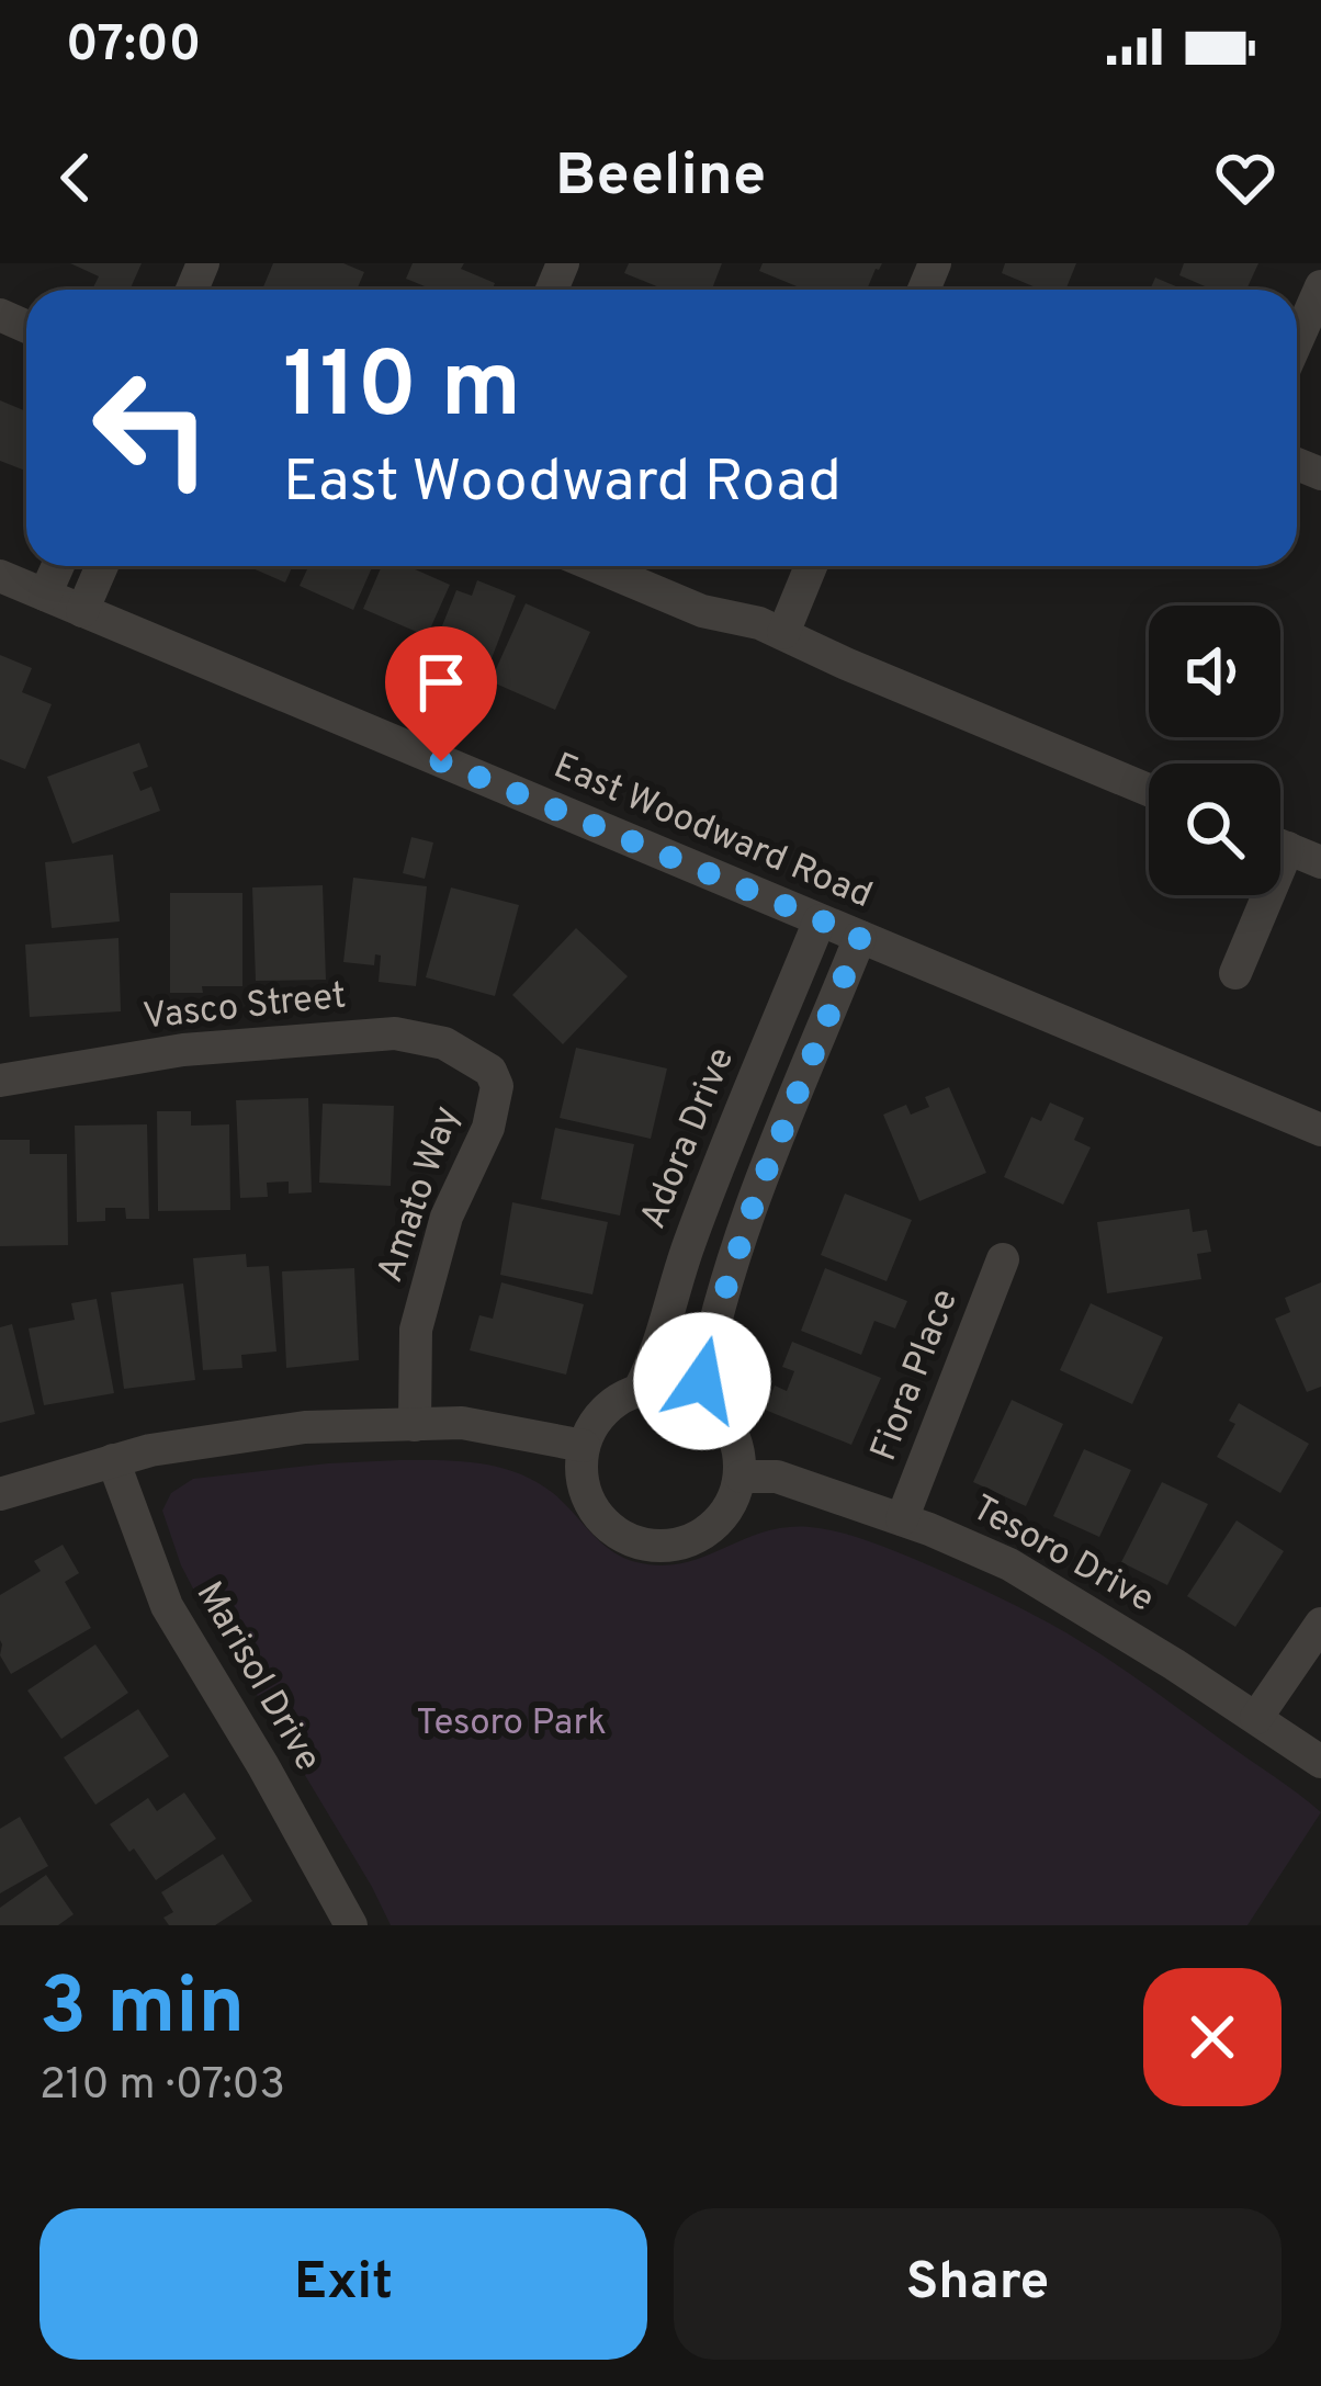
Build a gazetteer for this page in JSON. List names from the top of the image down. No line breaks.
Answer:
{"streets":{"street":["East Woodward Road","Vasco Street","Adora Drive","Amato Way","Fiora Place","Tesoro Drive","Marisol Drive"]},"crossings":[["East Woodward Road","Adora Drive"],["Vasco Street","Amato Way"],["Adora Drive","Tesoro Drive"],["Fiora Place","Tesoro Drive"]],"parks":["Tesoro Park"],"page":{"status":"07:00","header":"Beeline","turn":["110 m","East Woodward Road"],"heading":["3 min","210 m · 07:03"],"buttons":["Exit","Share"]}}
